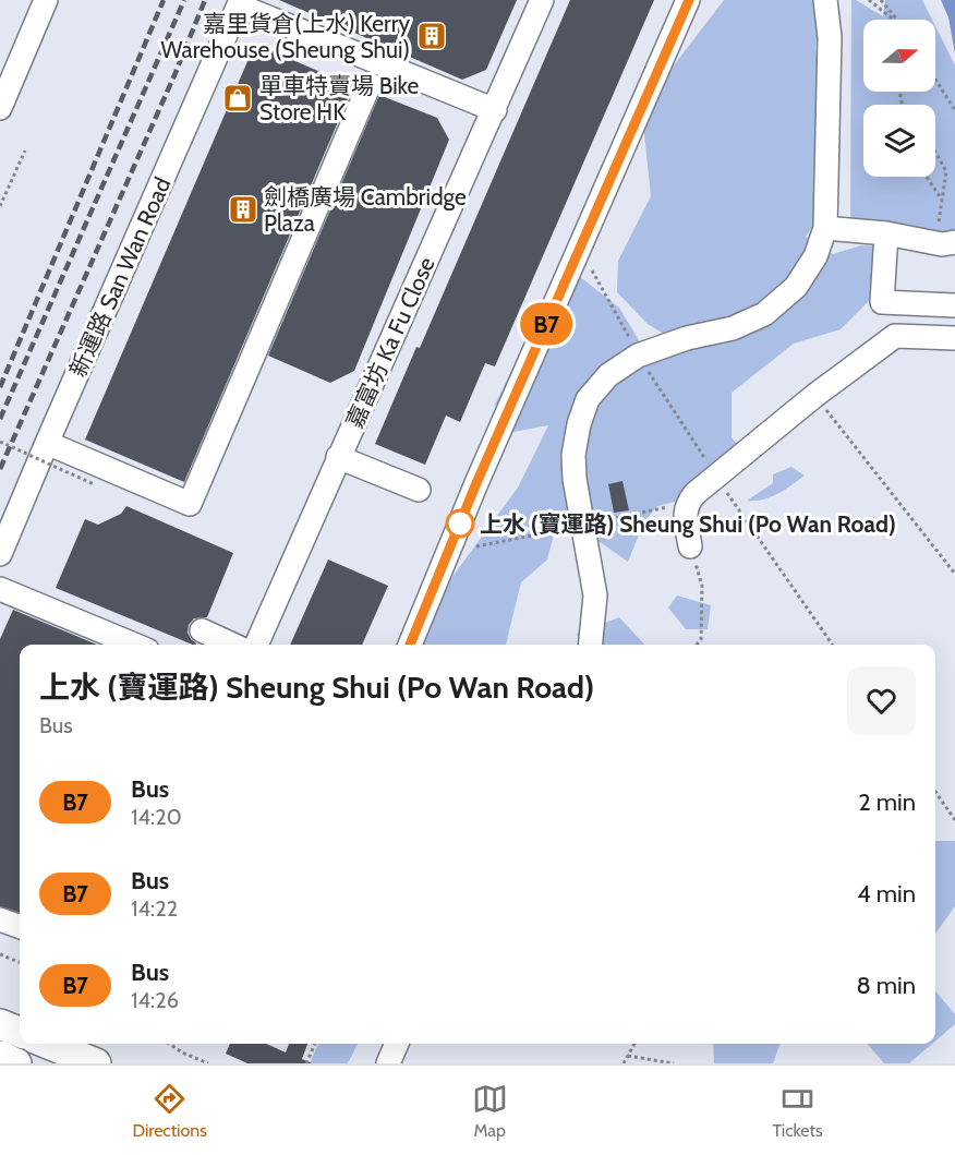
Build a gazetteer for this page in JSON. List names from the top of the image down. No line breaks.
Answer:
{"streets":{"street":["新運路 San Wan Road","嘉富坊 Ka Fu Close"]},"places":{"building":["嘉里貨倉(上水) Kerry Warehouse (Sheung Shui)","劍橋廣場 Cambridge Plaza"],"shop":["單車特賣場 Bike Store HK"],"other":["上水 (寶運路) Sheung Shui (Po Wan Road)"]},"lines":["bus line B7"],"north":"right","page":{"on_map":"B7","heading":["上水 (寶運路) Sheung Shui (Po Wan Road)","Bus"],"list":[{"mark":"B7","name":"Bus","note":"14:20","value":"2 min"},{"mark":"B7","name":"Bus","note":"14:22","value":"4 min"},{"mark":"B7","name":"Bus","note":"14:26","value":"8 min"}],"tabs":["Directions","Map","Tickets"]}}
